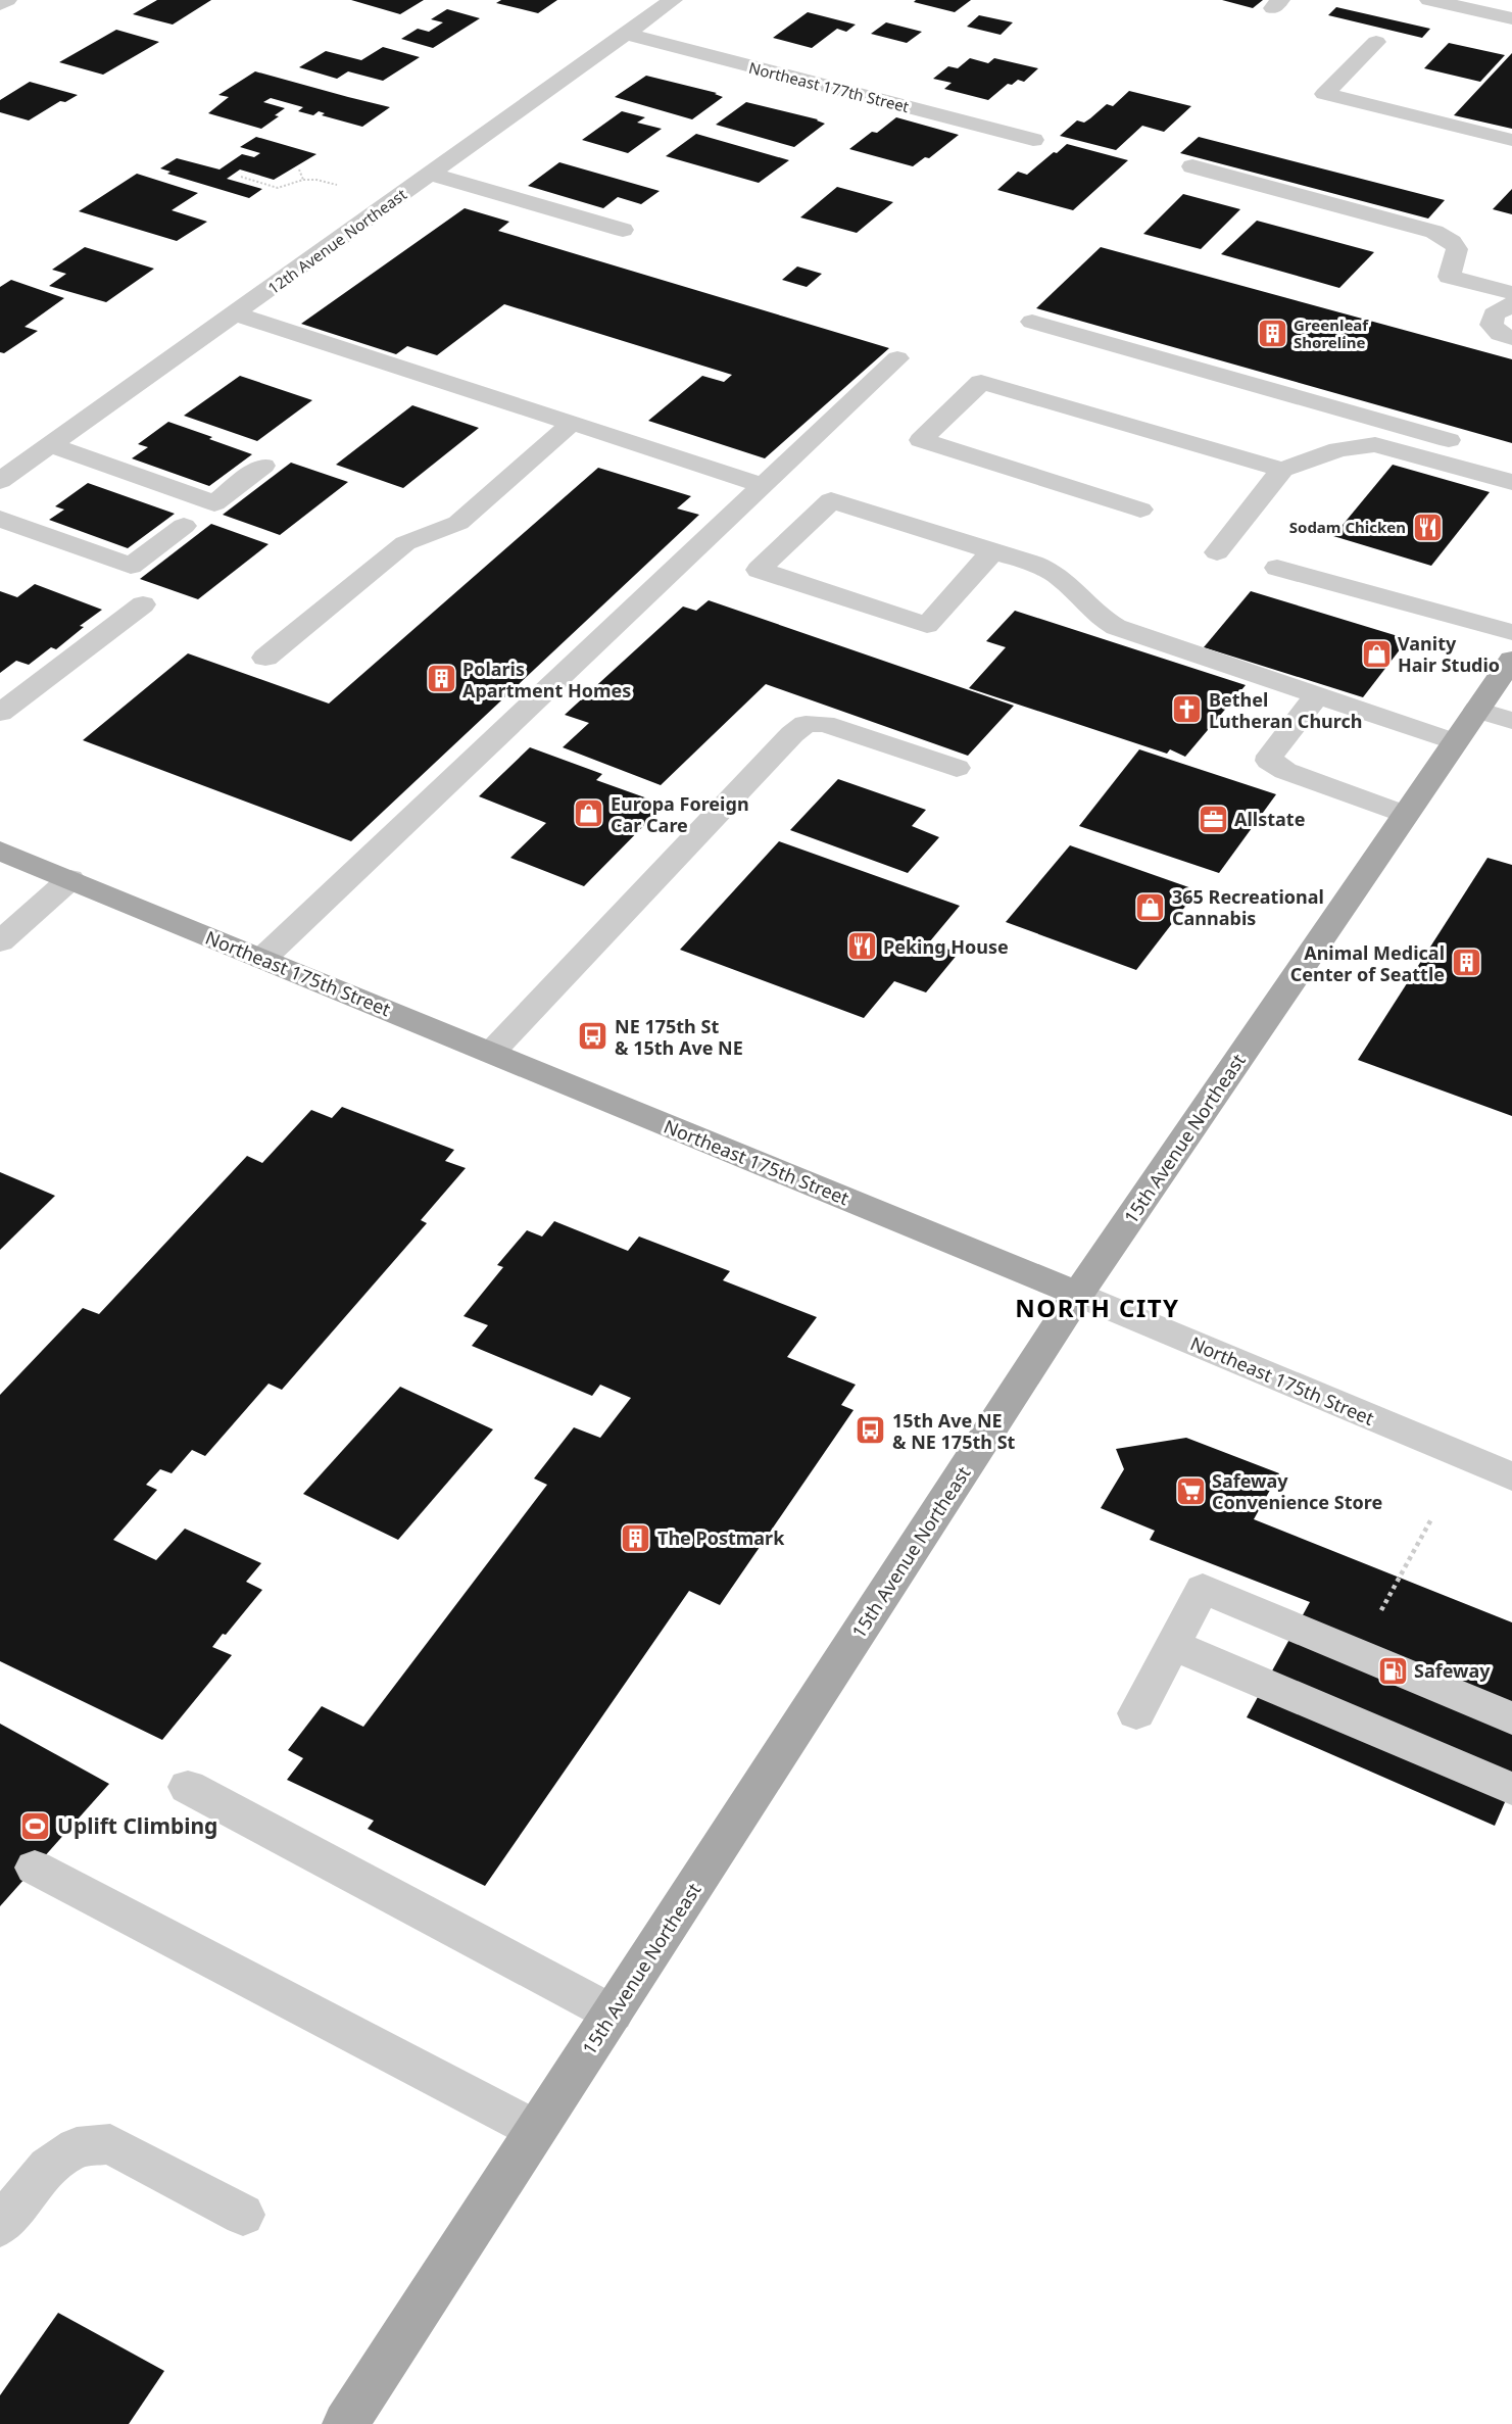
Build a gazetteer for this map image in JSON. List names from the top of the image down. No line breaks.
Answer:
{"streets":{"main road":["Northeast 175th Street","15th Avenue Northeast"],"street":["Northeast 177th Street","12th Avenue Northeast"]},"crossings":[["Northeast 177th Street","12th Avenue Northeast"],["Northeast 175th Street","15th Avenue Northeast"]],"districts":["NORTH CITY"],"places":{"building":["Greenleaf Shoreline","Polaris Apartment Homes","Animal Medical Center of Seattle","The Postmark"],"restaurant":["Sodam Chicken","Peking House"],"shop":["Vanity Hair Studio","Europa Foreign Car Care","365 Recreational Cannabis"],"church":["Bethel Lutheran Church"],"office":["Allstate"],"bus stop":["NE 175th St & 15th Ave NE","15th Ave NE & NE 175th St"],"supermarket":["Safeway Convenience Store"],"fuel station":["Safeway"],"sports":["Uplift Climbing"]}}
